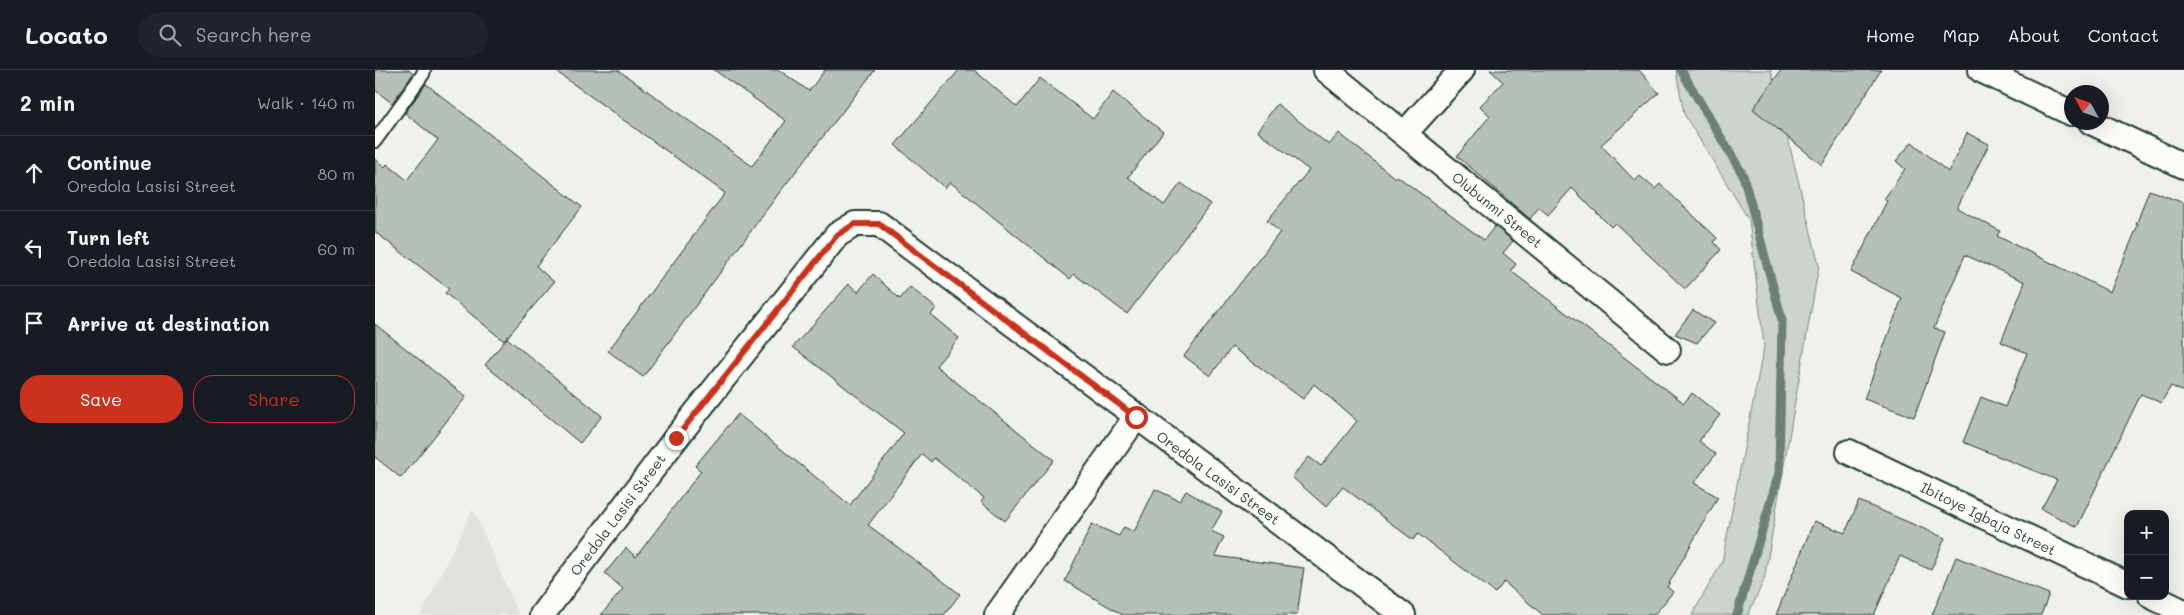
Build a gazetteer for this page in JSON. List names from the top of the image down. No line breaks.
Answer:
{"streets":{"street":["Olubunmi Street","Oredola Lasisi Street","Ibitoye Igbaja Street"]},"north":"top left","page":{"header":"Locato","search":"Search here","nav":["Home","Map","About","Contact"],"heading":["2 min","Walk · 140 m"],"list":[["Continue","Oredola Lasisi Street","80 m"],["Turn left","Oredola Lasisi Street","60 m"],"Arrive at destination"],"buttons":["Save","Share"],"map_buttons":["+","−"]}}
